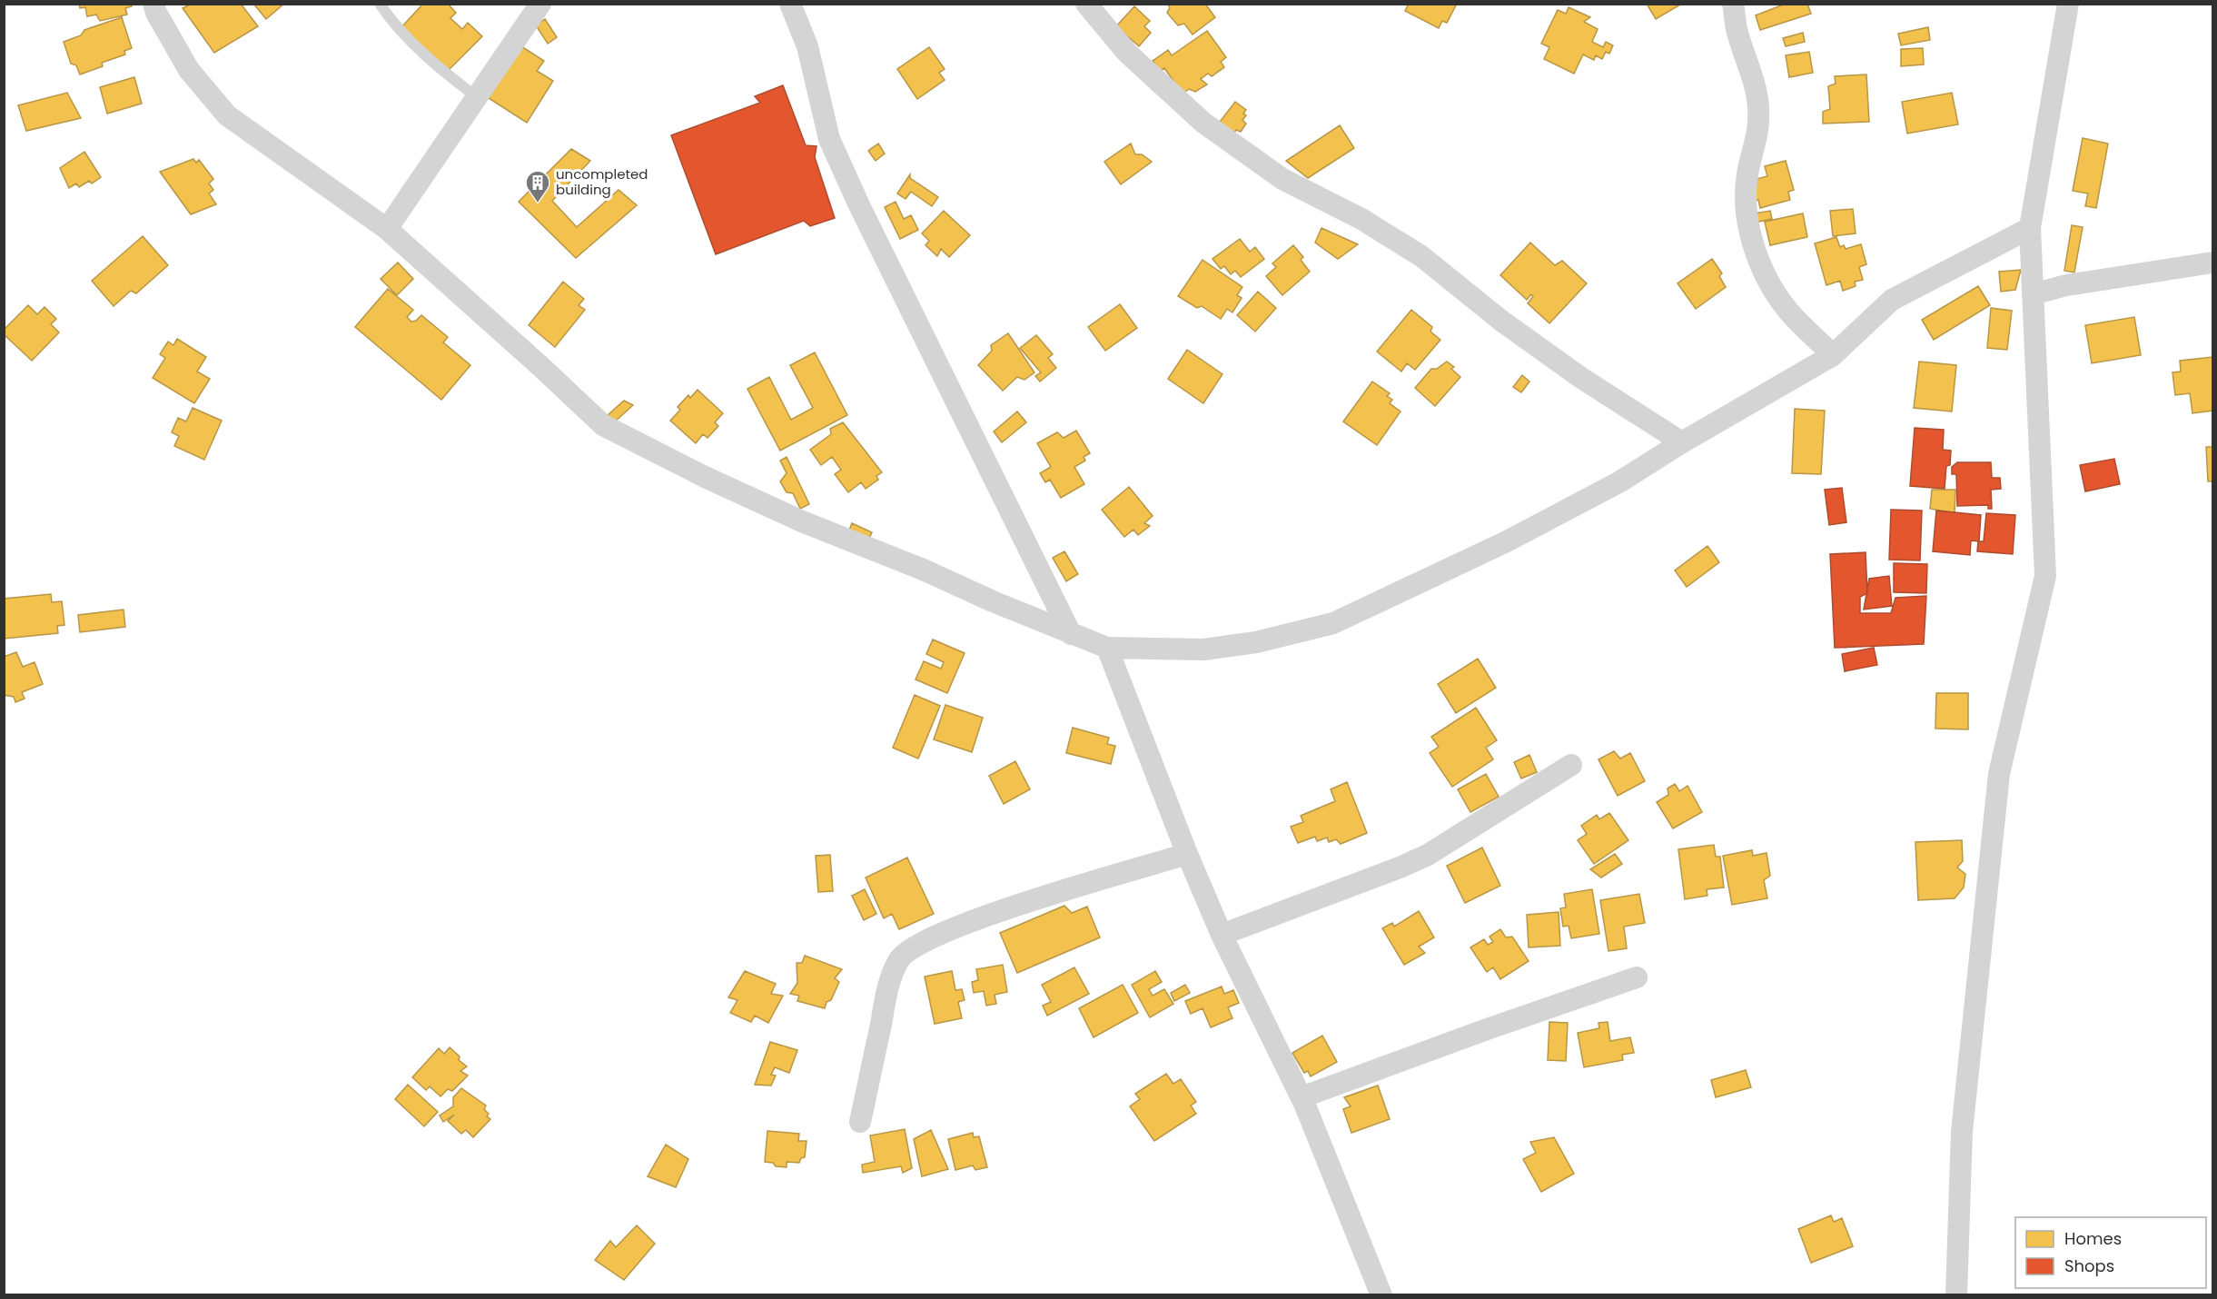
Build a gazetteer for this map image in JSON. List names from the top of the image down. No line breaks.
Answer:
{"places":{"building":["uncompleted building"]},"legend":["Homes","Shops"]}
